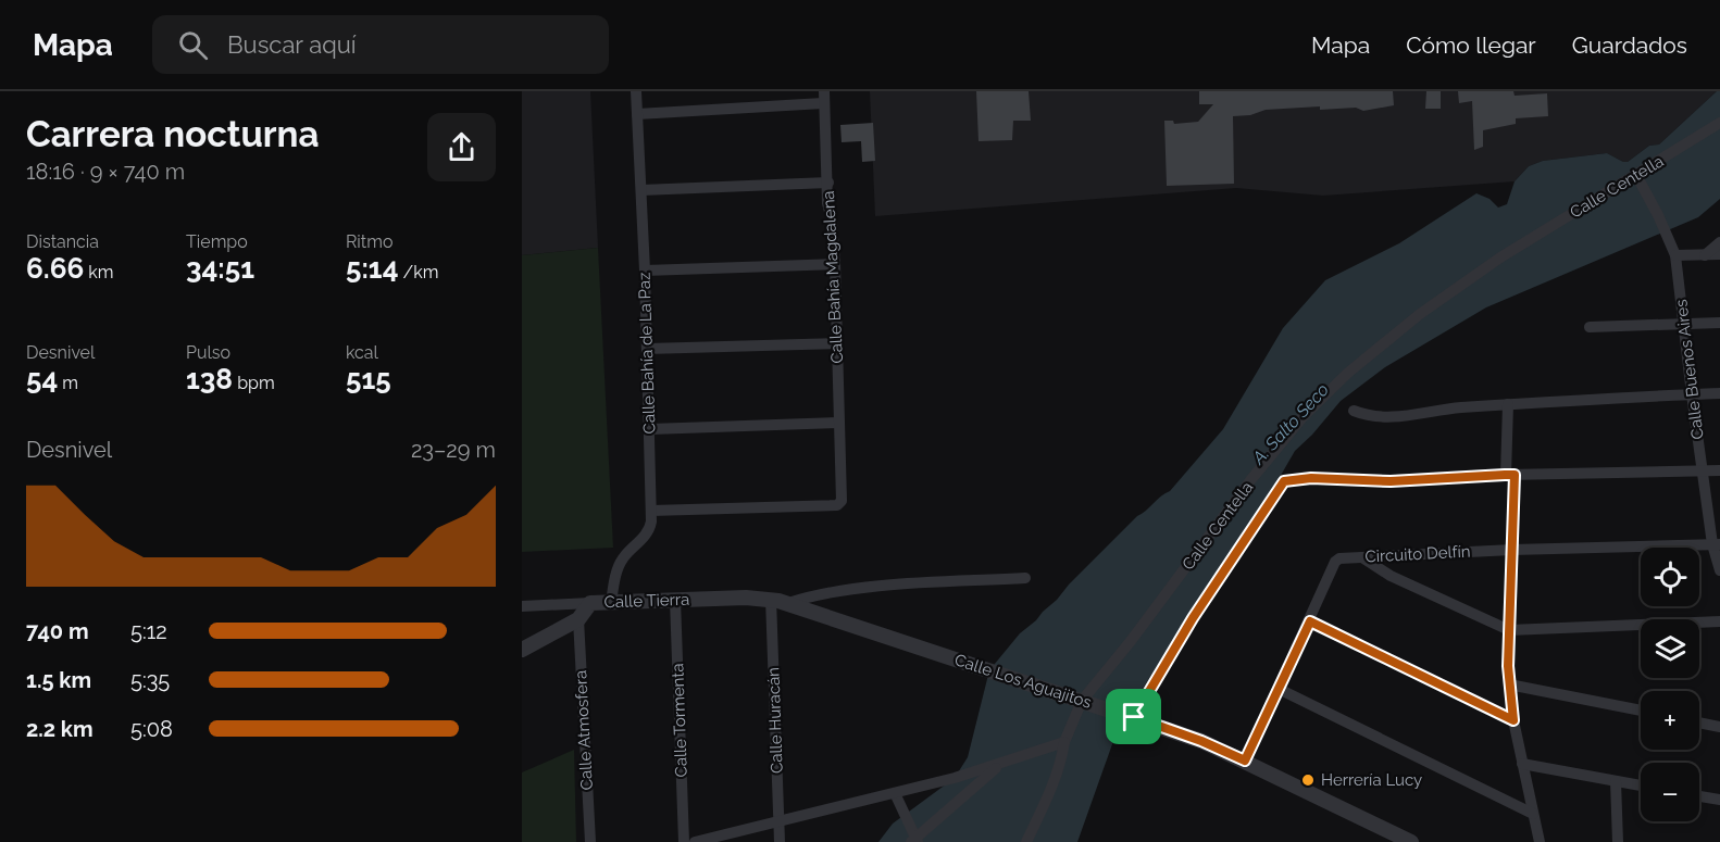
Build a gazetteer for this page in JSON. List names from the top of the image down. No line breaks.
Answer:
{"streets":{"street":["Calle Centella","Calle Bahía Magdalena","Calle Bahía de La Paz","Calle Buenos Aires","Circuito Delfín","Calle Tierra","Calle Los Aguajitos","Calle Tormenta","Calle Huracán","Calle Atmosfera"]},"crossings":[["Calle Centella","Calle Buenos Aires"],["Calle Centella","Calle Los Aguajitos"],["Calle Bahía Magdalena","Calle Bahía de La Paz"],["Calle Bahía de La Paz","Calle Tierra"],["Calle Buenos Aires","Circuito Delfín"],["Circuito Delfín","Calle Los Aguajitos"],["Calle Tierra","Calle Los Aguajitos"],["Calle Tierra","Calle Tormenta"],["Calle Tierra","Calle Huracán"],["Calle Los Aguajitos","Calle Huracán"]],"water":["A. Salto Seco"],"places":["Herrería Lucy"],"page":{"header":"Mapa","search":"Buscar aquí","nav":["Mapa","Cómo llegar","Guardados"],"heading":["Carrera nocturna","18:16 · 9 × 740 m"],"stats":[["Distancia","6.66 km"],["Tiempo","34:51"],["Ritmo","5:14 /km"],["Desnivel","54 m"],["Pulso","138 bpm"],["kcal","515"]],"chart":["Desnivel","23–29 m"],"map_buttons":["+","−"],"list":[{"name":"740 m","note":"5:12"},{"name":"1.5 km","note":"5:35"},{"name":"2.2 km","note":"5:08"}]}}
